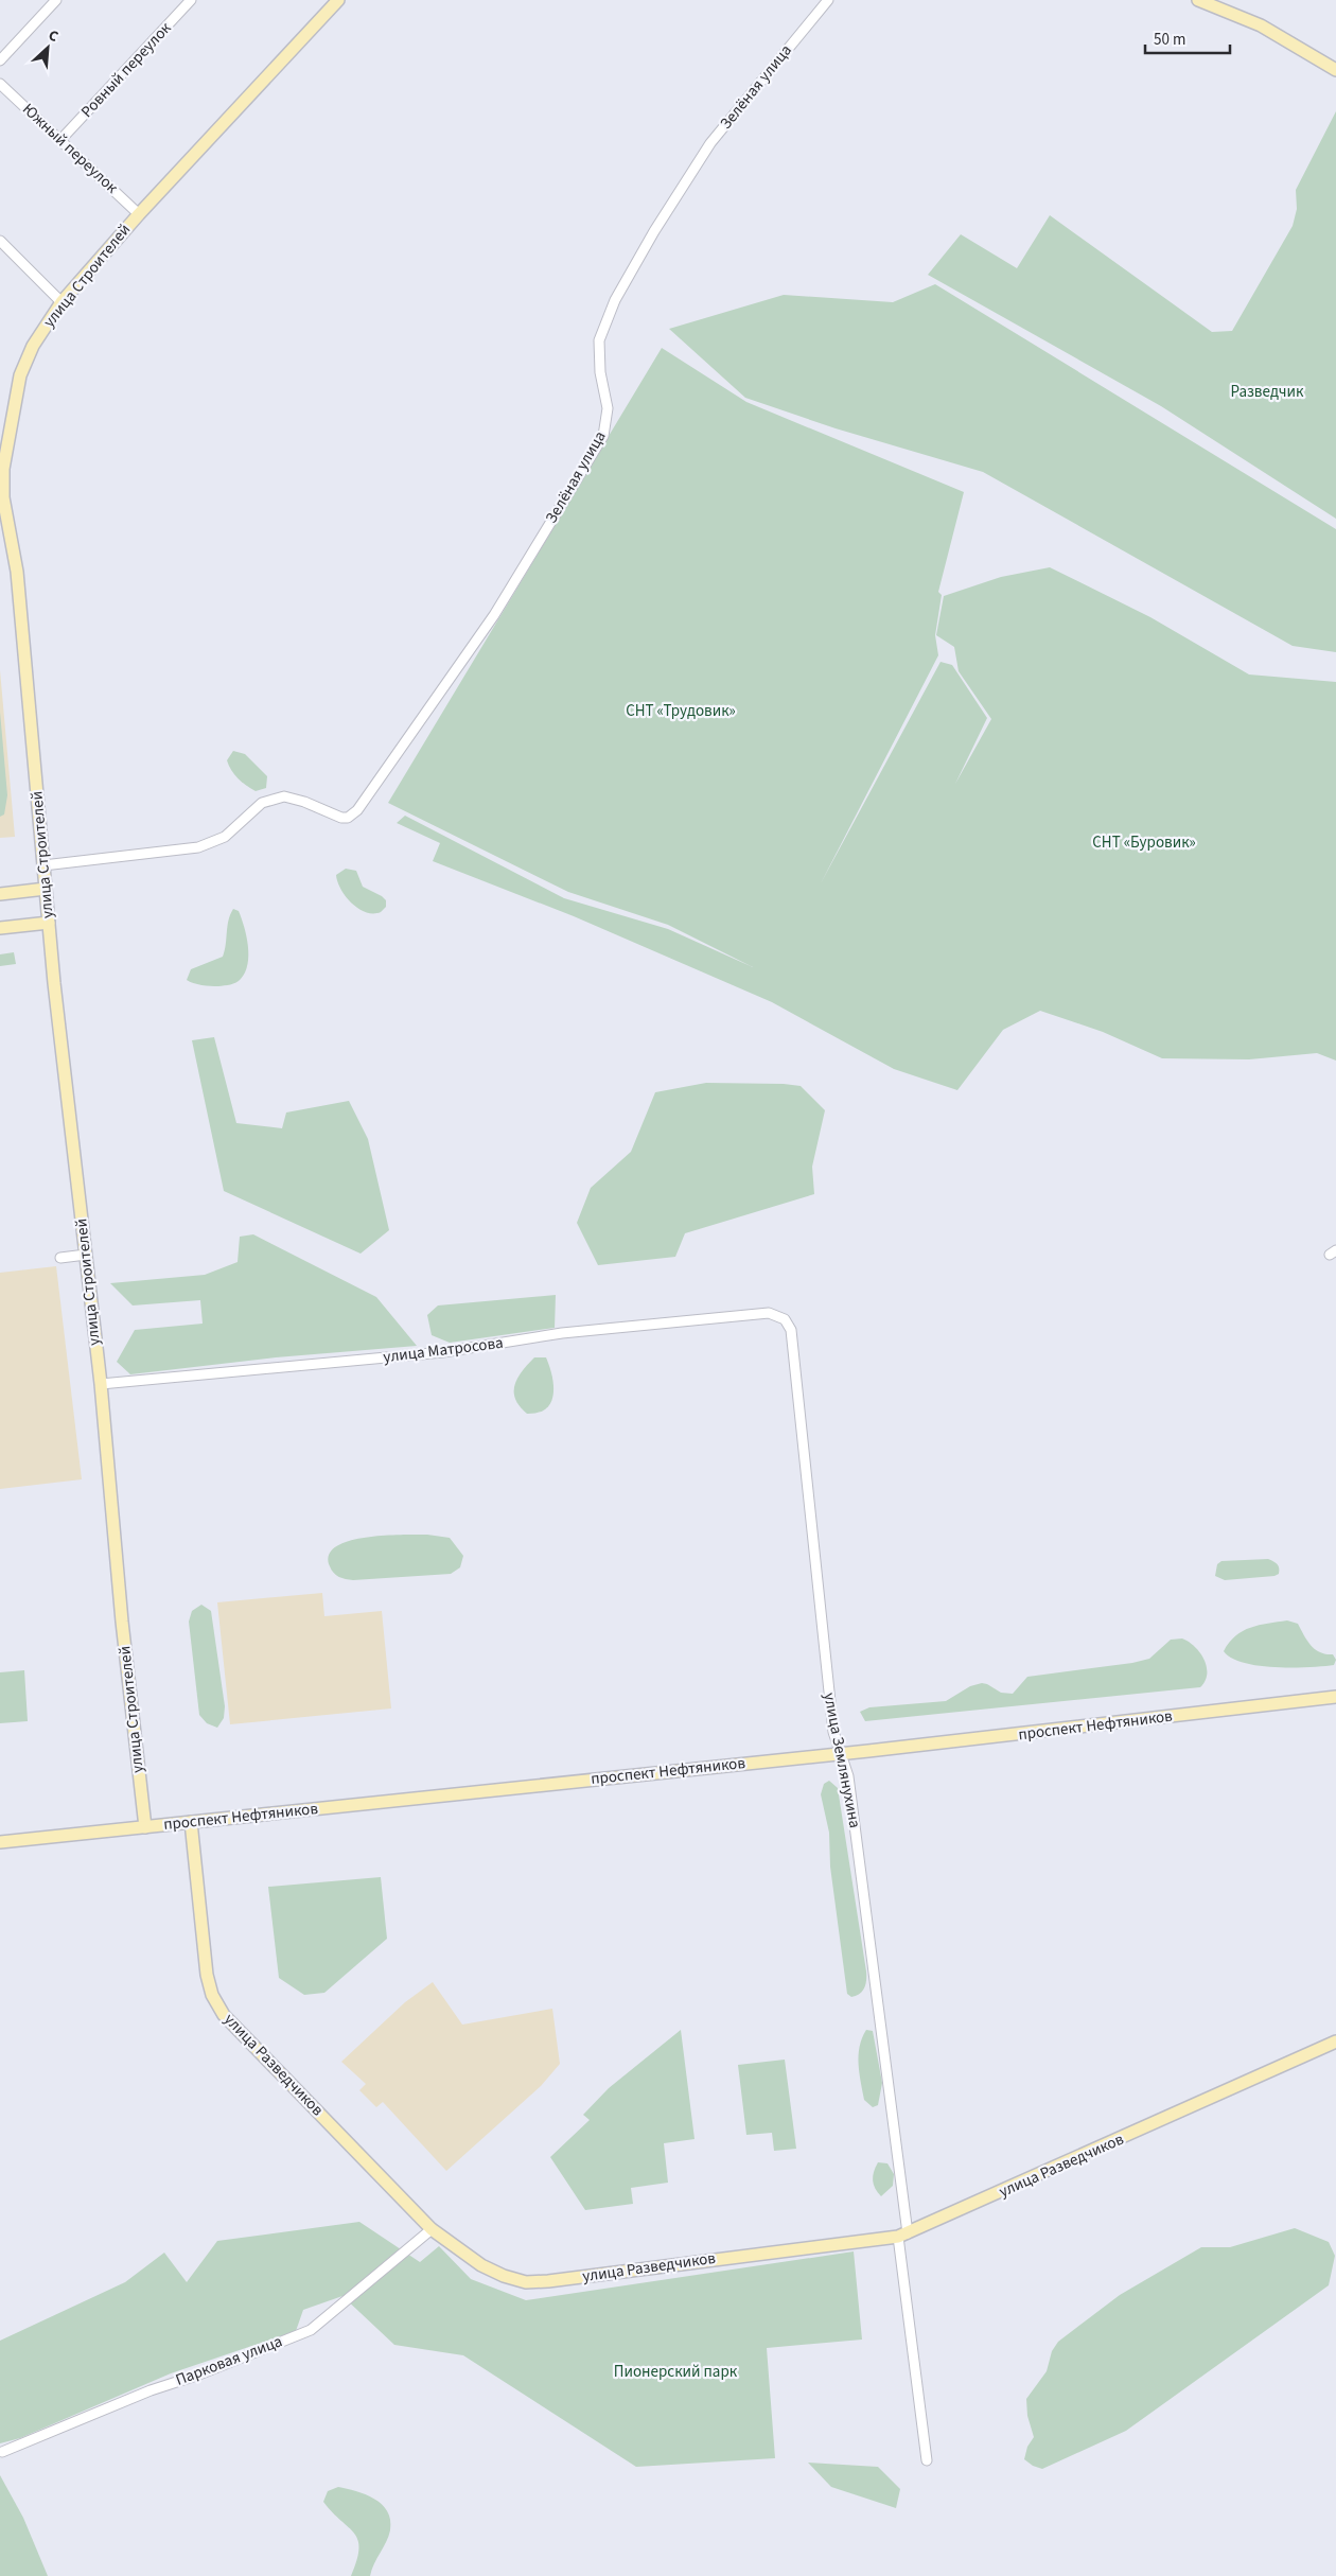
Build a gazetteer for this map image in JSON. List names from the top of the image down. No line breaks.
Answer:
{"streets":{"street":["Ровный переулок","Зелёная улица","Южный переулок","улица Строителей","улица Матросова","проспект Нефтяников","улица Землянухина","улица Разведчиков","Парковая улица"]},"crossings":[["Ровный переулок","Южный переулок"],["Зелёная улица","улица Строителей"],["Южный переулок","улица Строителей"],["улица Строителей","улица Матросова"],["улица Строителей","проспект Нефтяников"],["улица Матросова","улица Землянухина"],["проспект Нефтяников","улица Землянухина"],["проспект Нефтяников","улица Разведчиков"],["улица Землянухина","улица Разведчиков"],["улица Разведчиков","Парковая улица"]],"parks":["Разведчик","СНТ «Трудовик»","СНТ «Буровик»","Пионерский парк"],"scale_bar":"50 m","north":"top right"}
